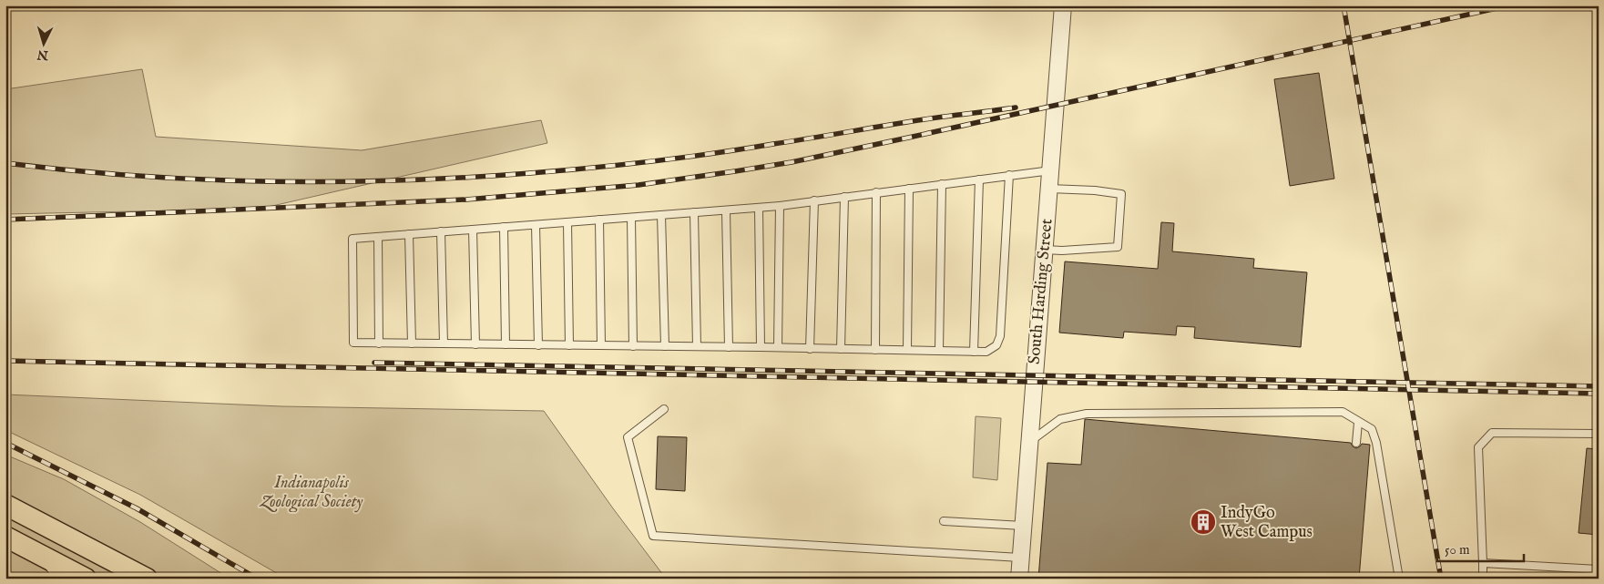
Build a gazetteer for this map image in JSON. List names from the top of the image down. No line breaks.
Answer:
{"streets":{"street":["South Harding Street"]},"parks":["Indianapolis Zoological Society"],"places":{"building":["IndyGo West Campus"]},"scale_bar":"50 m","north":"bottom"}
